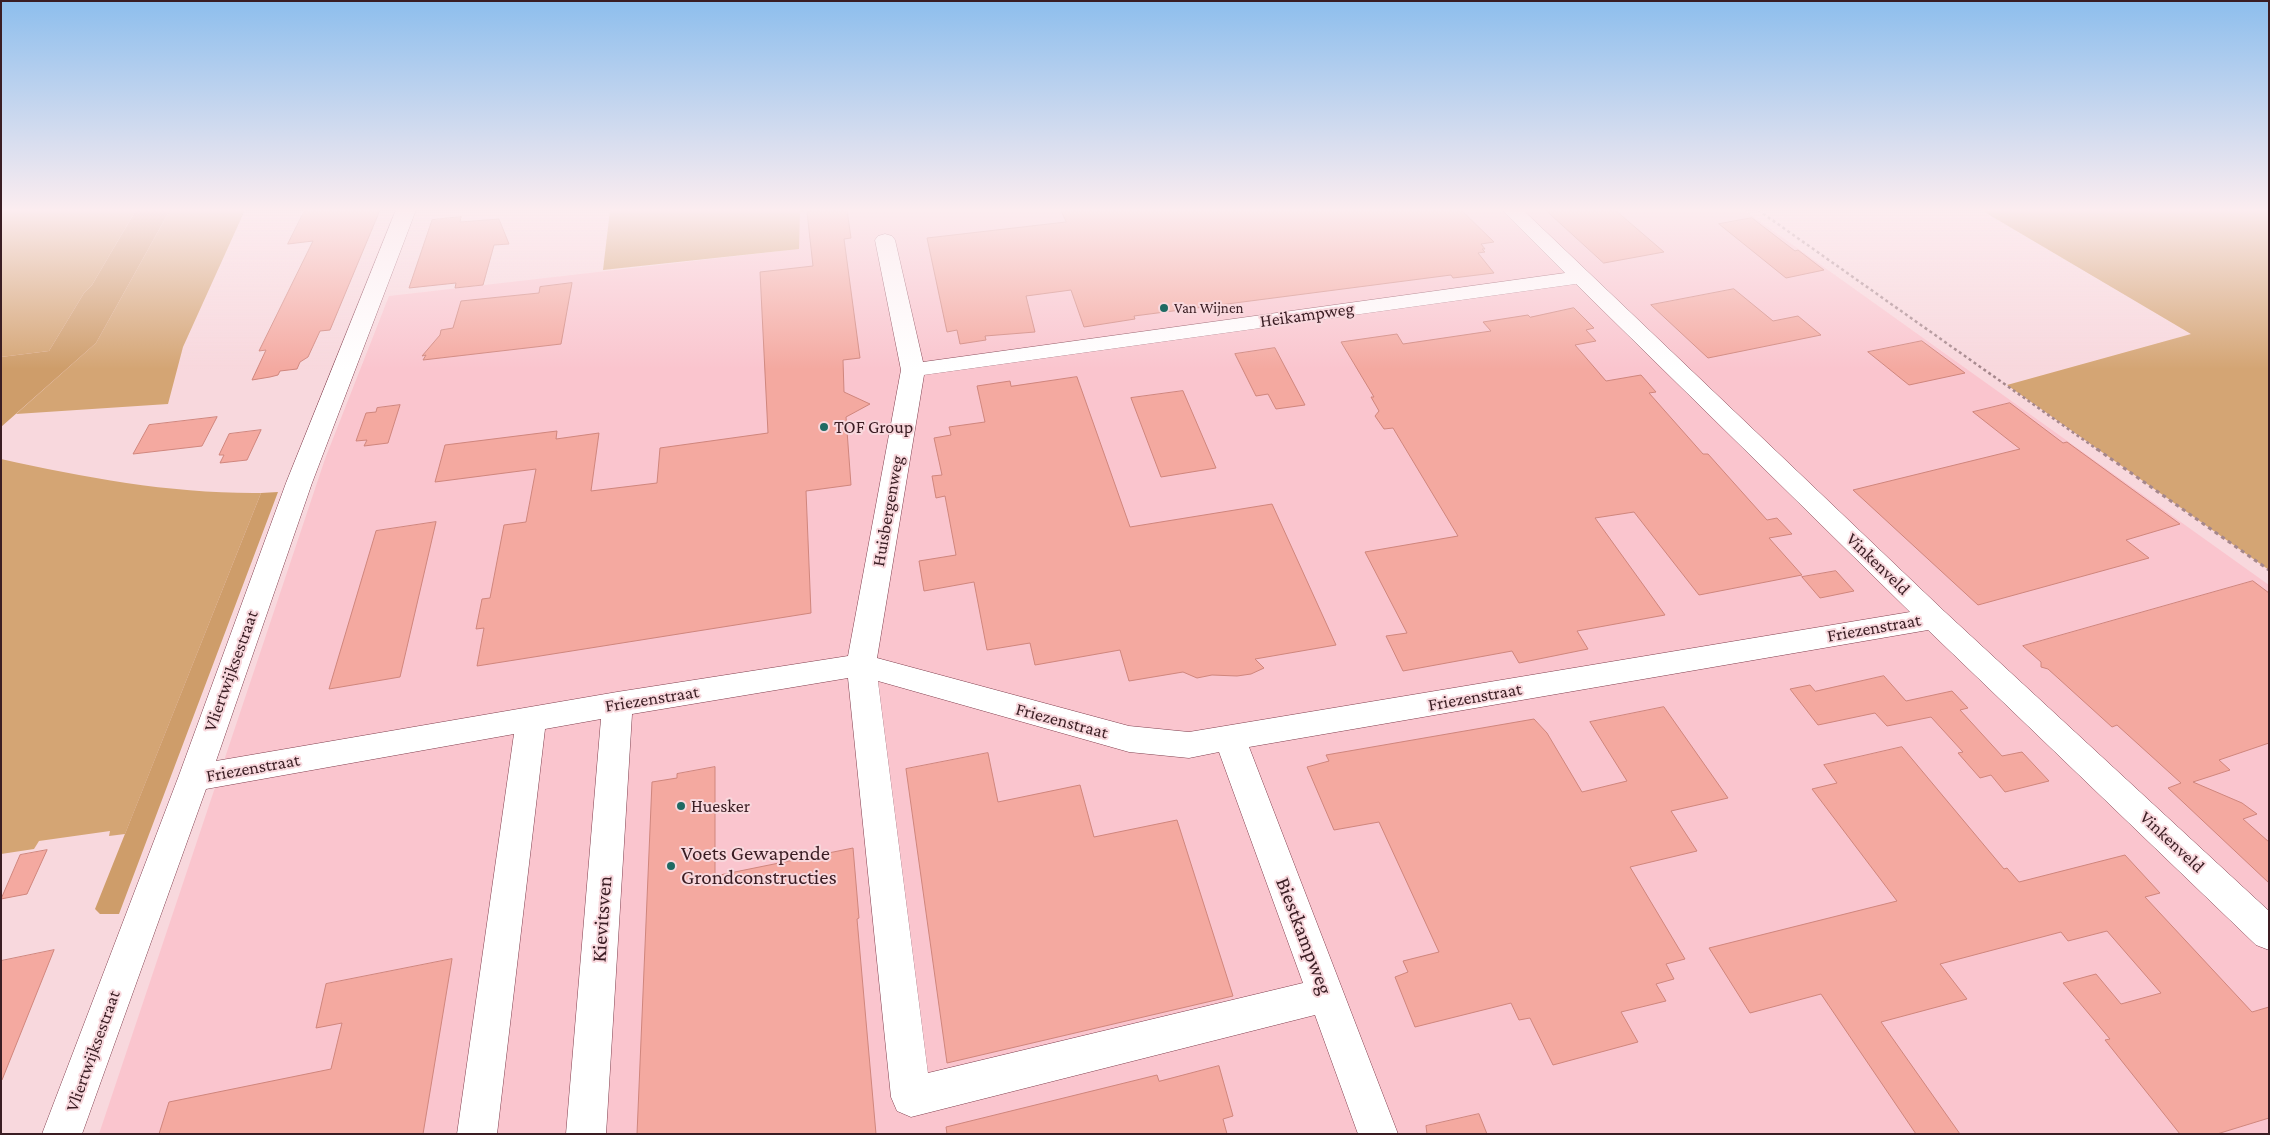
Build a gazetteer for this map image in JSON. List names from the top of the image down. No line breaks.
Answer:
{"streets":{"street":["Heikampweg","Huisbergenweg","Vinkenveld","Friezenstraat","Vliertwijksestraat","Kievitsven","Biestkampweg"]},"crossings":[["Heikampweg","Huisbergenweg"],["Heikampweg","Vinkenveld"],["Huisbergenweg","Friezenstraat"],["Huisbergenweg","Biestkampweg"],["Vinkenveld","Friezenstraat"],["Friezenstraat","Vliertwijksestraat"],["Friezenstraat","Kievitsven"],["Friezenstraat","Biestkampweg"]],"places":["Van Wijnen","TOF Group","Huesker","Voets Gewapende Grondconstructies"]}
